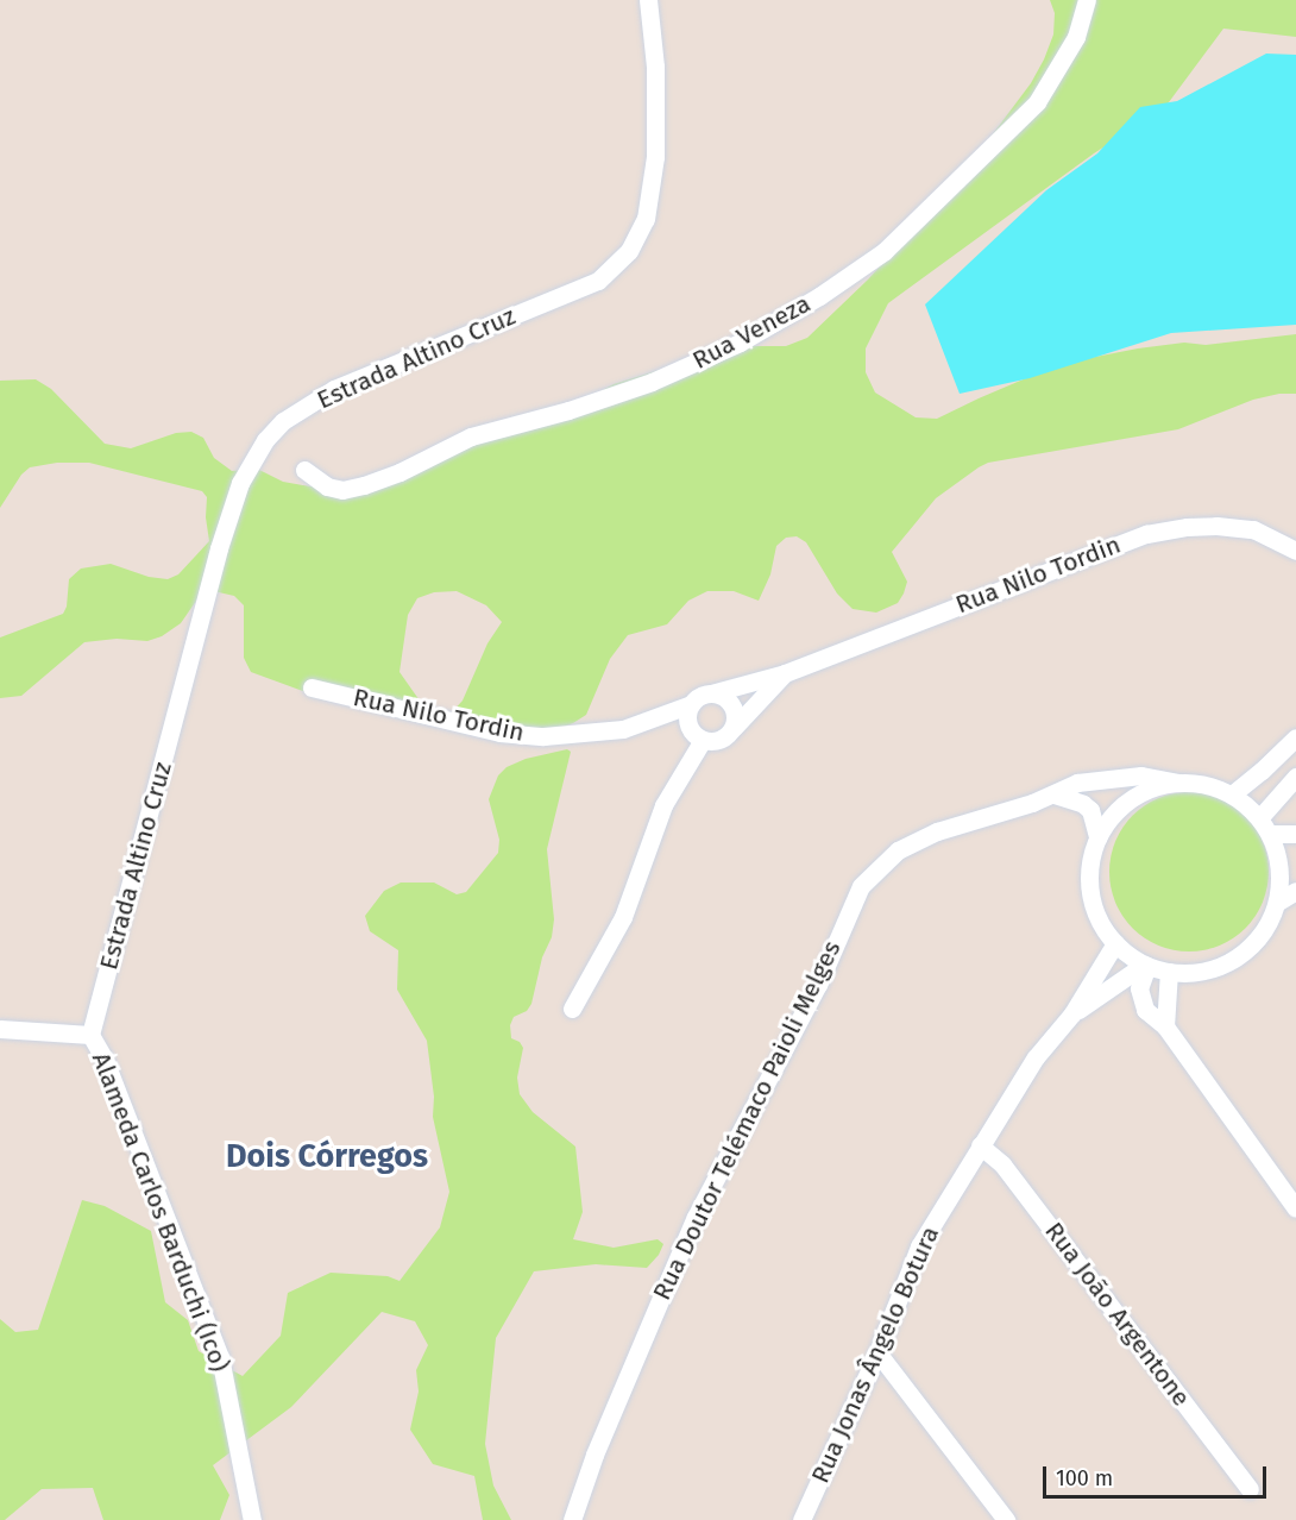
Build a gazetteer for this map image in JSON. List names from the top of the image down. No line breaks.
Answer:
{"streets":{"street":["Rua Veneza","Estrada Altino Cruz","Rua Nilo Tordin","Rua Doutor Telémaco Paioli Melges","Alameda Carlos Barduchi (Ico)","Rua João Argentone","Rua Jonas Ângelo Botura"]},"crossings":[["Estrada Altino Cruz","Alameda Carlos Barduchi (Ico)"],["Rua Doutor Telémaco Paioli Melges","Rua Jonas Ângelo Botura"],["Rua João Argentone","Rua Jonas Ângelo Botura"]],"districts":["Dois Córregos"],"scale_bar":"100 m"}
